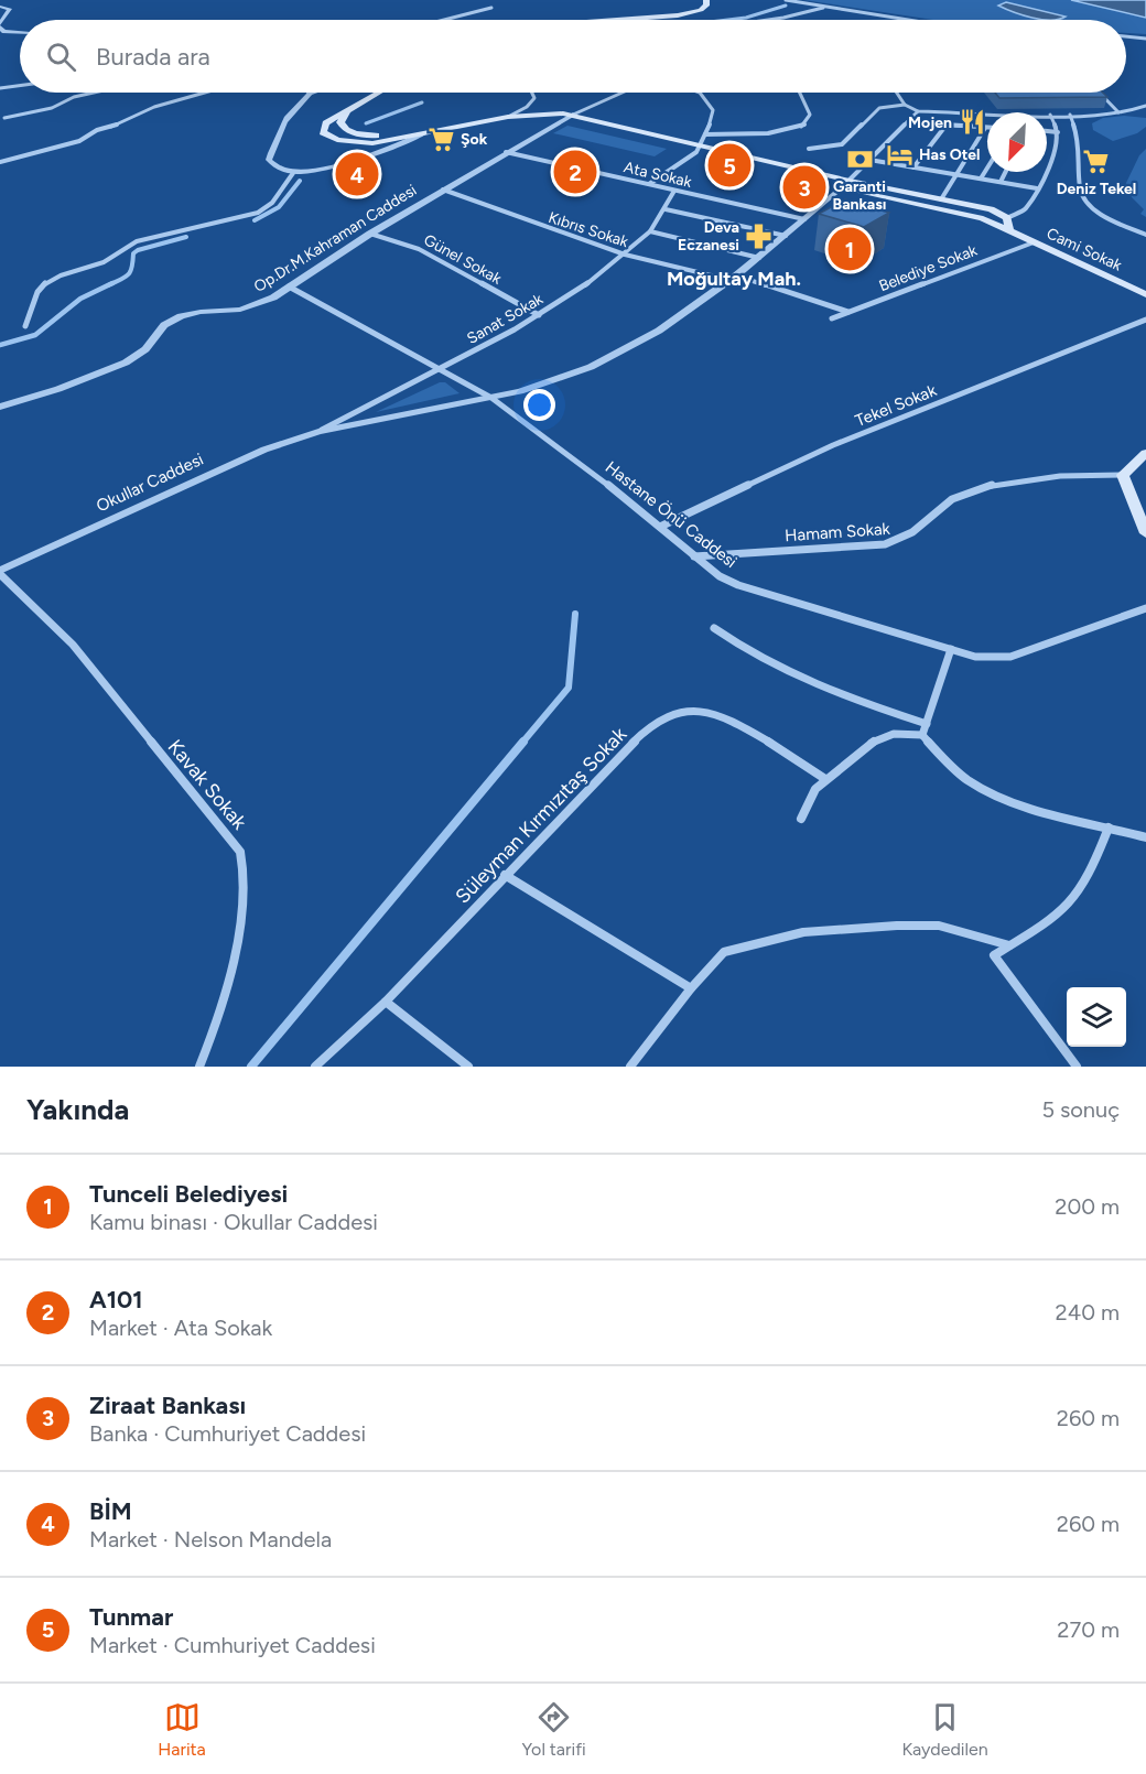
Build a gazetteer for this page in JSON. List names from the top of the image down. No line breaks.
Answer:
{"streets":{"main road":["Cami Sokak"],"street":["Ata Sokak","Kıbrıs Sokak","Op.Dr.M.Kahraman Caddesi","Günel Sokak","Belediye Sokak","Sanat Sokak","Tekel Sokak","Okullar Caddesi","Hastane Önü Caddesi","Hamam Sokak","Kavak Sokak","Süleyman Kırmızıtaş Sokak"]},"crossings":[["Ata Sokak","Op.Dr.M.Kahraman Caddesi"],["Ata Sokak","Sanat Sokak"],["Kıbrıs Sokak","Op.Dr.M.Kahraman Caddesi"],["Kıbrıs Sokak","Belediye Sokak"],["Kıbrıs Sokak","Sanat Sokak"],["Op.Dr.M.Kahraman Caddesi","Günel Sokak"],["Op.Dr.M.Kahraman Caddesi","Hastane Önü Caddesi"],["Cami Sokak","Belediye Sokak"],["Günel Sokak","Sanat Sokak"],["Sanat Sokak","Okullar Caddesi"],["Sanat Sokak","Hastane Önü Caddesi"],["Tekel Sokak","Hastane Önü Caddesi"],["Okullar Caddesi","Hastane Önü Caddesi"],["Okullar Caddesi","Kavak Sokak"],["Hastane Önü Caddesi","Hamam Sokak"]],"districts":["Moğultay Mah."],"places":{"restaurant":["Mojen"],"supermarket":["Şok","Deniz Tekel"],"hotel":["Has Otel"],"bank":["Garanti Bankası"],"pharmacy":["Deva Eczanesi"]},"north":"bottom left","page":{"search":"Burada ara","pins":["5","2","4","3","1"],"heading":["Yakında","5 sonuç"],"list":[{"mark":"1","name":"Tunceli Belediyesi","note":"Kamu binası · Okullar Caddesi","value":"200 m"},{"mark":"2","name":"A101","note":"Market · Ata Sokak","value":"240 m"},{"mark":"3","name":"Ziraat Bankası","note":"Banka · Cumhuriyet Caddesi","value":"260 m"},{"mark":"4","name":"BİM","note":"Market · Nelson Mandela","value":"260 m"},{"mark":"5","name":"Tunmar","note":"Market · Cumhuriyet Caddesi","value":"270 m"}],"nav":["Harita","Yol tarifi","Kaydedilen"]}}
